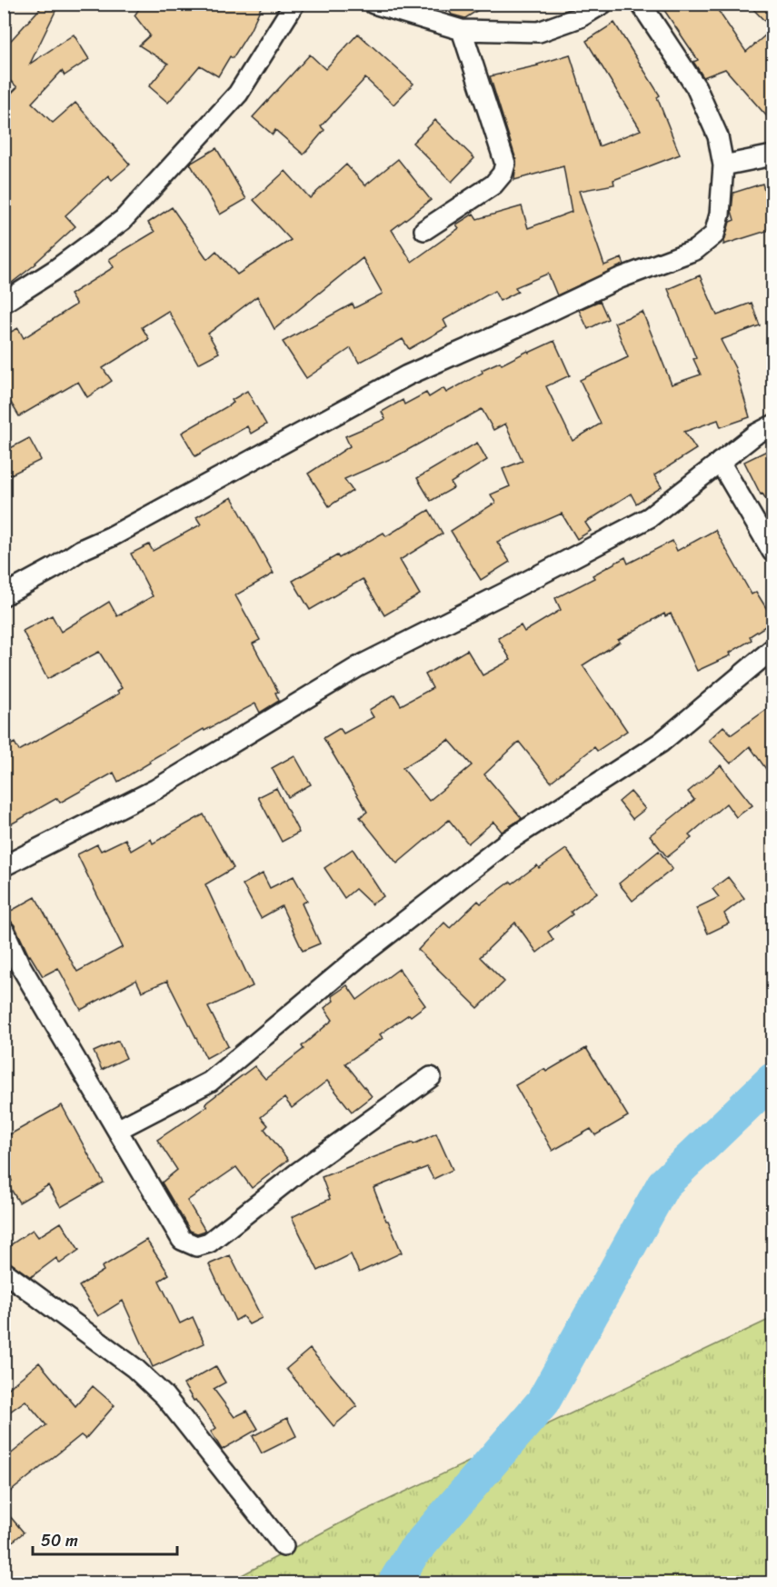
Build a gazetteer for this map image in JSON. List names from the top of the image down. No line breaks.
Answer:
{"scale_bar":"50 m"}
